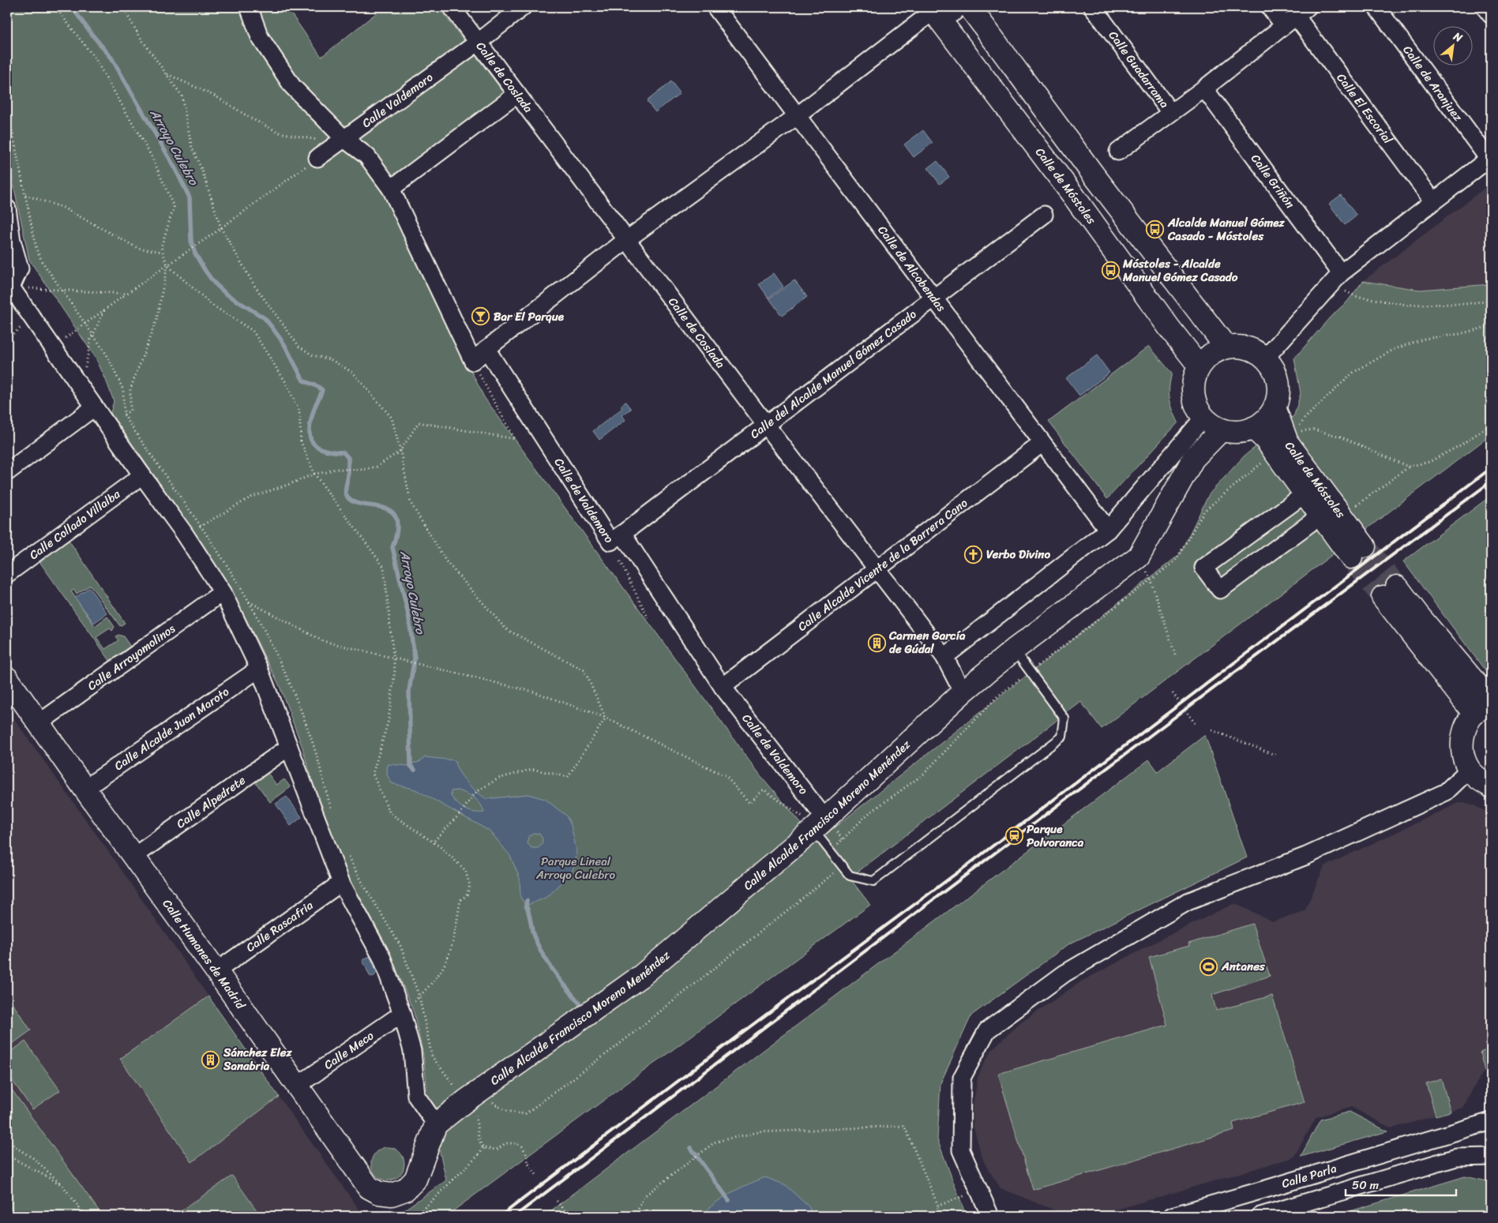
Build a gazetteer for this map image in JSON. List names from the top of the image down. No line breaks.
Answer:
{"streets":{"street":["Calle Guadarrama","Calle de Coslada","Calle de Aranjuez","Calle Valdemoro","Calle El Escorial","Calle Griñón","Calle de Móstoles","Calle de Alcobendas","Calle del Alcalde Manuel Gómez Casado","Calle de Valdemoro","Calle Collado Villalba","Calle Alcalde Vicente de la Barrera Cano","Calle Arroyomolinos","Calle Alcalde Juan Maroto","Calle Alpedrete","Calle Alcalde Francisco Moreno Menéndez","Calle Rascafria","Calle Humanes de Madrid","Calle Meco","Calle Parla"]},"crossings":[["Calle de Coslada","Calle Valdemoro"],["Calle de Coslada","Calle del Alcalde Manuel Gómez Casado"],["Calle de Coslada","Calle Alcalde Vicente de la Barrera Cano"],["Calle de Coslada","Calle Alcalde Francisco Moreno Menéndez"],["Calle de Móstoles","Calle Alcalde Francisco Moreno Menéndez"],["Calle de Alcobendas","Calle del Alcalde Manuel Gómez Casado"],["Calle de Alcobendas","Calle Alcalde Vicente de la Barrera Cano"],["Calle del Alcalde Manuel Gómez Casado","Calle de Valdemoro"],["Calle de Valdemoro","Calle Alcalde Vicente de la Barrera Cano"],["Calle de Valdemoro","Calle Alcalde Francisco Moreno Menéndez"],["Calle Arroyomolinos","Calle Humanes de Madrid"],["Calle Alcalde Juan Maroto","Calle Humanes de Madrid"],["Calle Alpedrete","Calle Humanes de Madrid"],["Calle Alcalde Francisco Moreno Menéndez","Calle Humanes de Madrid"],["Calle Rascafria","Calle Humanes de Madrid"],["Calle Humanes de Madrid","Calle Meco"]],"water":["Arroyo Culebro"],"parks":["Parque Lineal Arroyo Culebro"],"places":{"bus stop":["Alcalde Manuel Gómez Casado - Móstoles","Móstoles - Alcalde Manuel Gómez Casado"],"bar":["Bar El Parque"],"church":["Verbo Divino"],"building":["Carmen García de Gúdal","Sánchez Elez Sanabria"],"station":["Parque Polvoranca"],"sports":["Antanes"]},"scale_bar":"50 m","north":"top right"}
